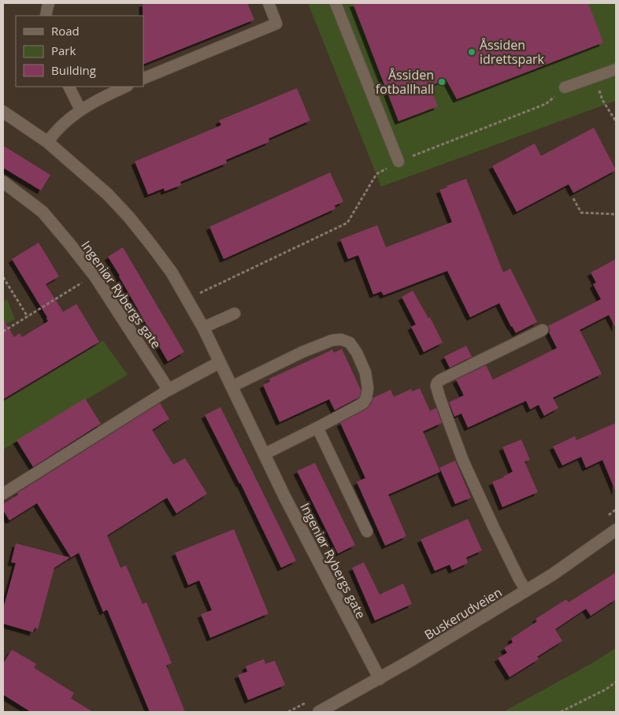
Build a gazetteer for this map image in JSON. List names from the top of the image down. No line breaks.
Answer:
{"streets":{"street":["Ingeniør Rybergs gate","Buskerudveien"]},"crossings":[["Ingeniør Rybergs gate","Buskerudveien"]],"places":["Åssiden idrettspark","Åssiden fotballhall"],"legend":["Road","Park","Building"]}
